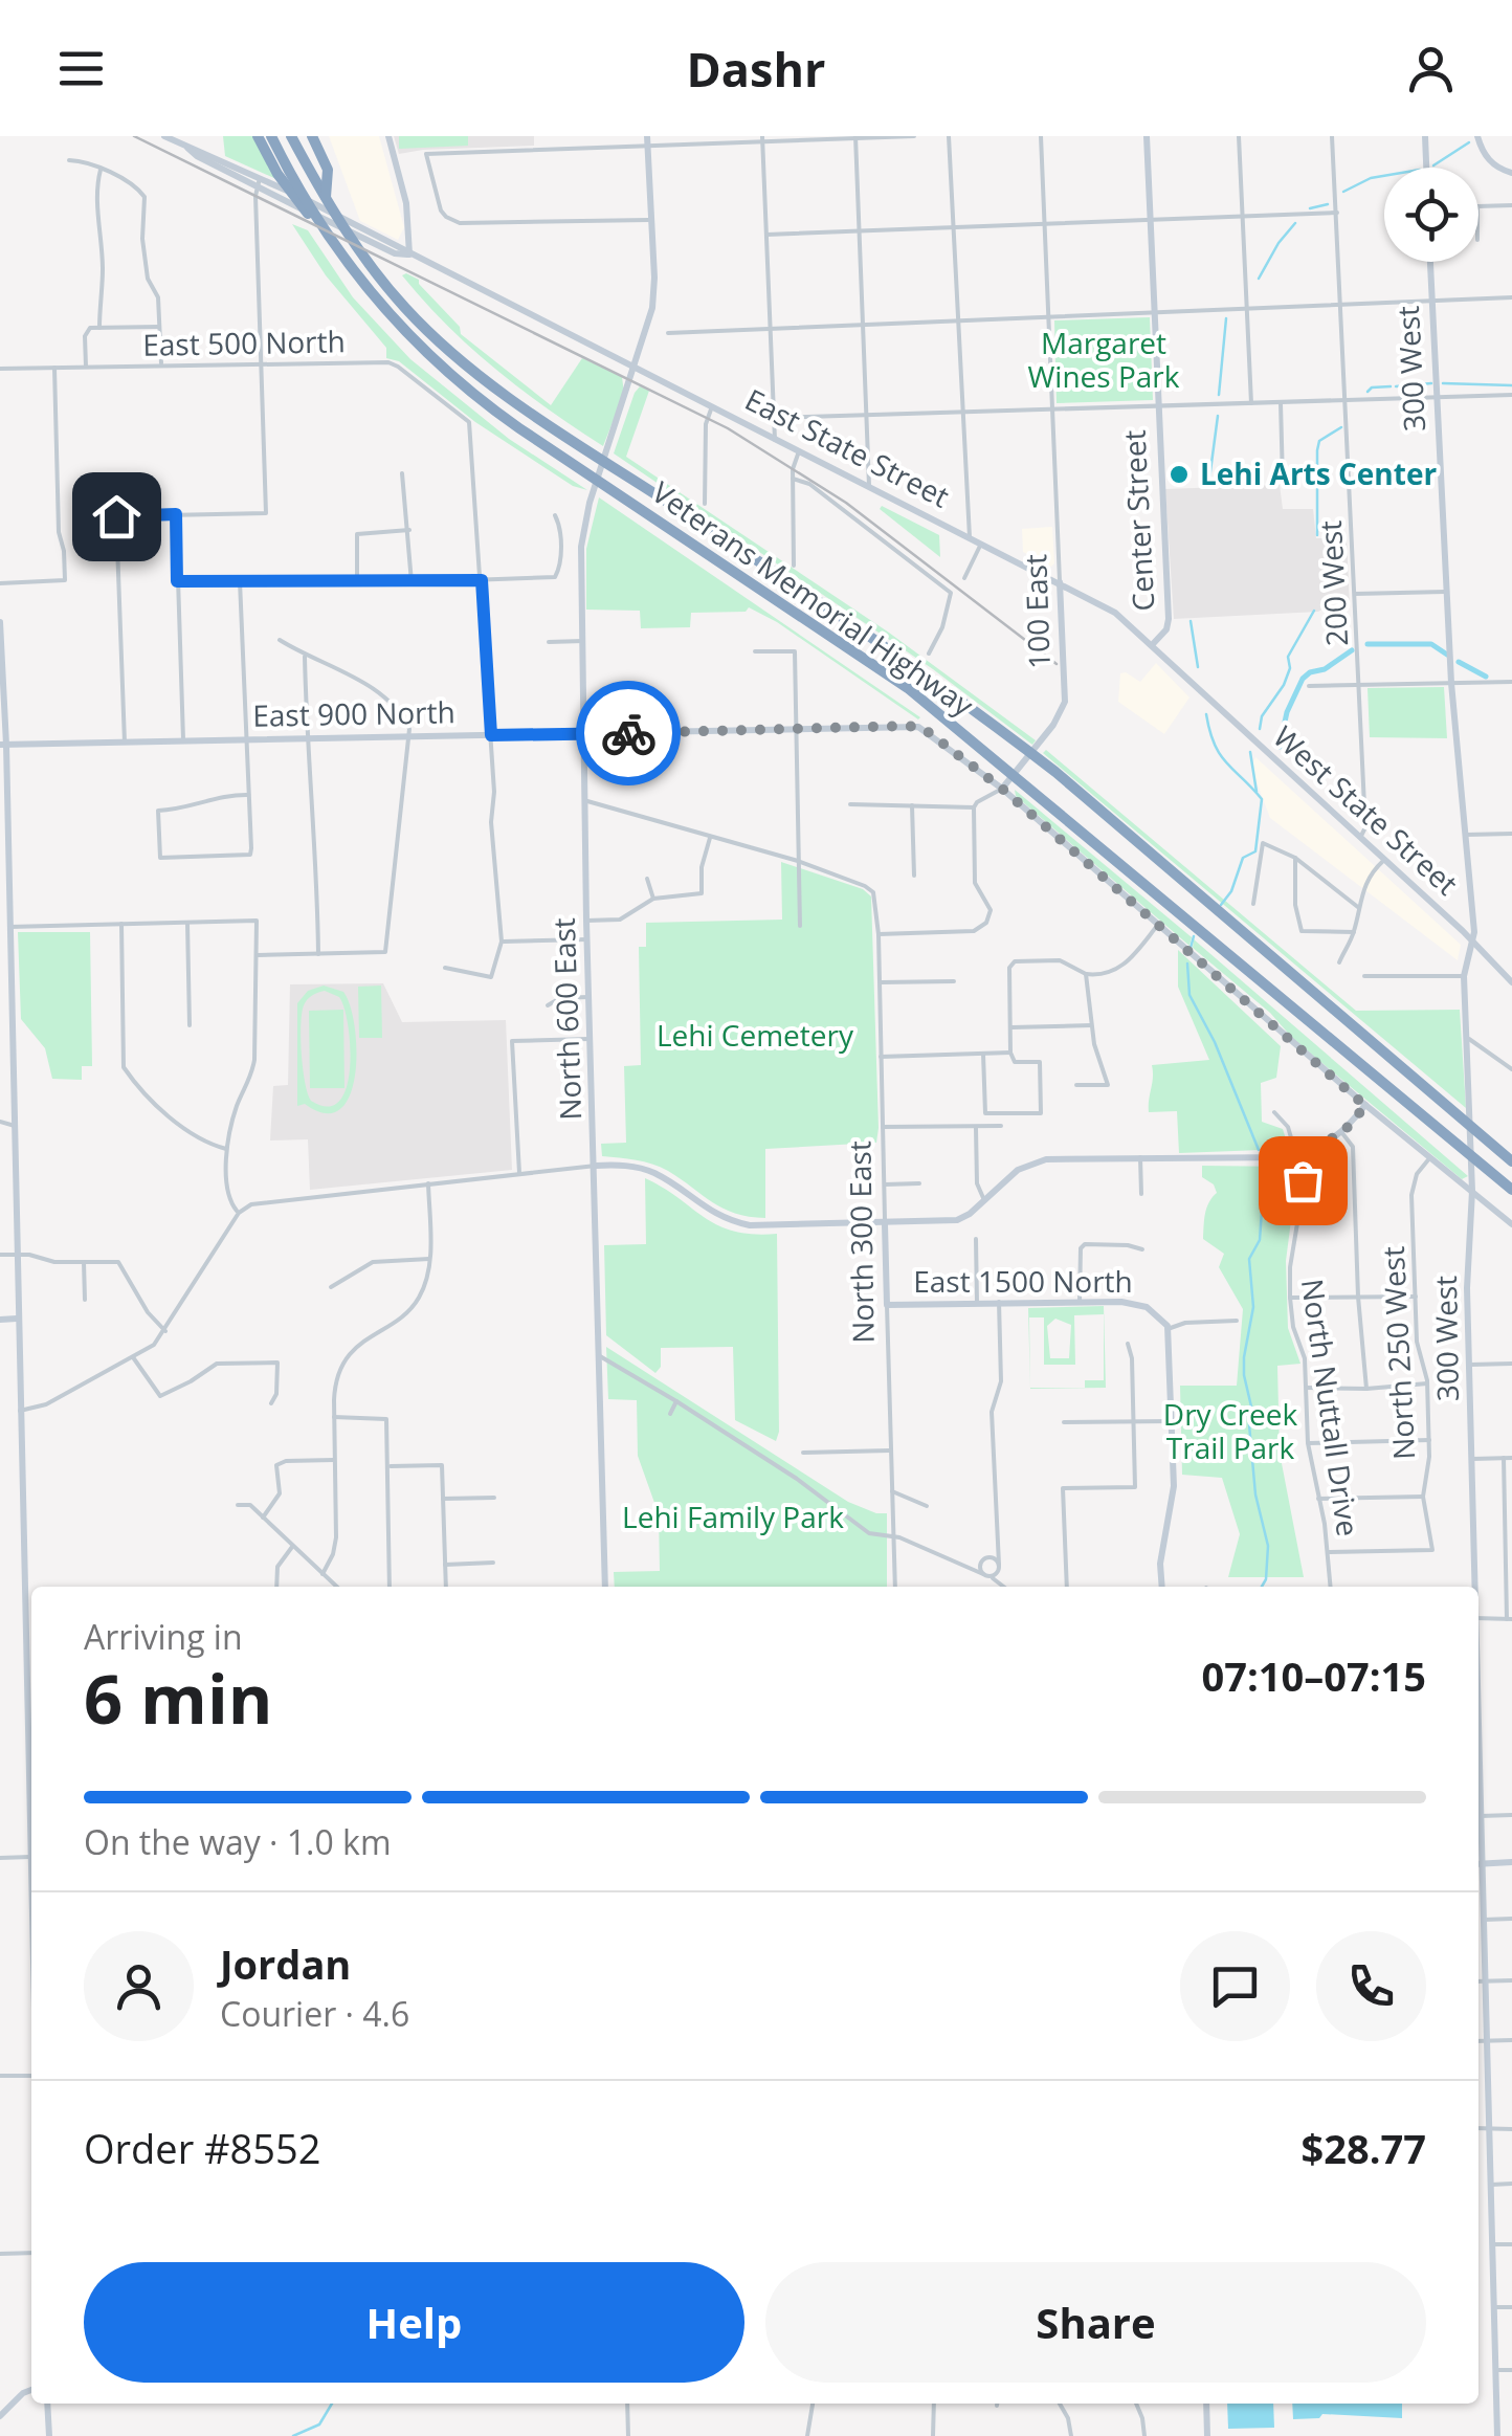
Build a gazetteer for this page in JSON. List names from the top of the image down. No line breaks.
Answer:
{"streets":{"highway":["Veterans Memorial Highway"],"street":["East 500 North","300 West","East State Street","Center Street","200 West","100 East","East 900 North","West State Street","North 600 East","North 300 East","East 1500 North","North 250 West","North Nuttall Drive"]},"crossings":[["300 West","East 900 North"],["300 West","West State Street"],["East State Street","Center Street"],["East State Street","100 East"],["East State Street","West State Street"],["200 West","West State Street"],["100 East","East 900 North"],["East 900 North","North 600 East"],["East 900 North","North 250 West"],["North 300 East","East 1500 North"],["North 250 West","North Nuttall Drive"]],"parks":["Margaret Wines Park","Lehi Cemetery","Dry Creek Trail Park","Lehi Family Park"],"places":["Lehi Arts Center"],"page":{"header":"Dashr","heading":["6 min","Arriving in","07:10–07:15"],"panel":["Jordan","Courier · 4.6","Order #8552","$28.77"],"bar":"On the way · 1.0 km","buttons":["Help","Share"]}}
